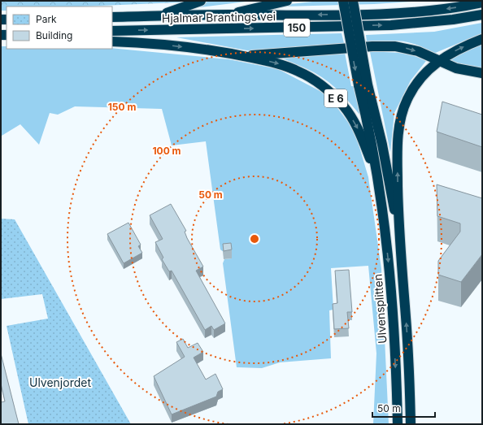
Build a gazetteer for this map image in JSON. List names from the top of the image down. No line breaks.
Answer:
{"streets":{"highway":["Hjalmar Brantings vei","150","E 6","Ulvensplitten"]},"crossings":[["E 6","Ulvensplitten"]],"parks":["Ulvenjordet"],"legend":["Park","Building"],"scale_bar":"50 m","rings":["150 m","100 m","50 m"]}
